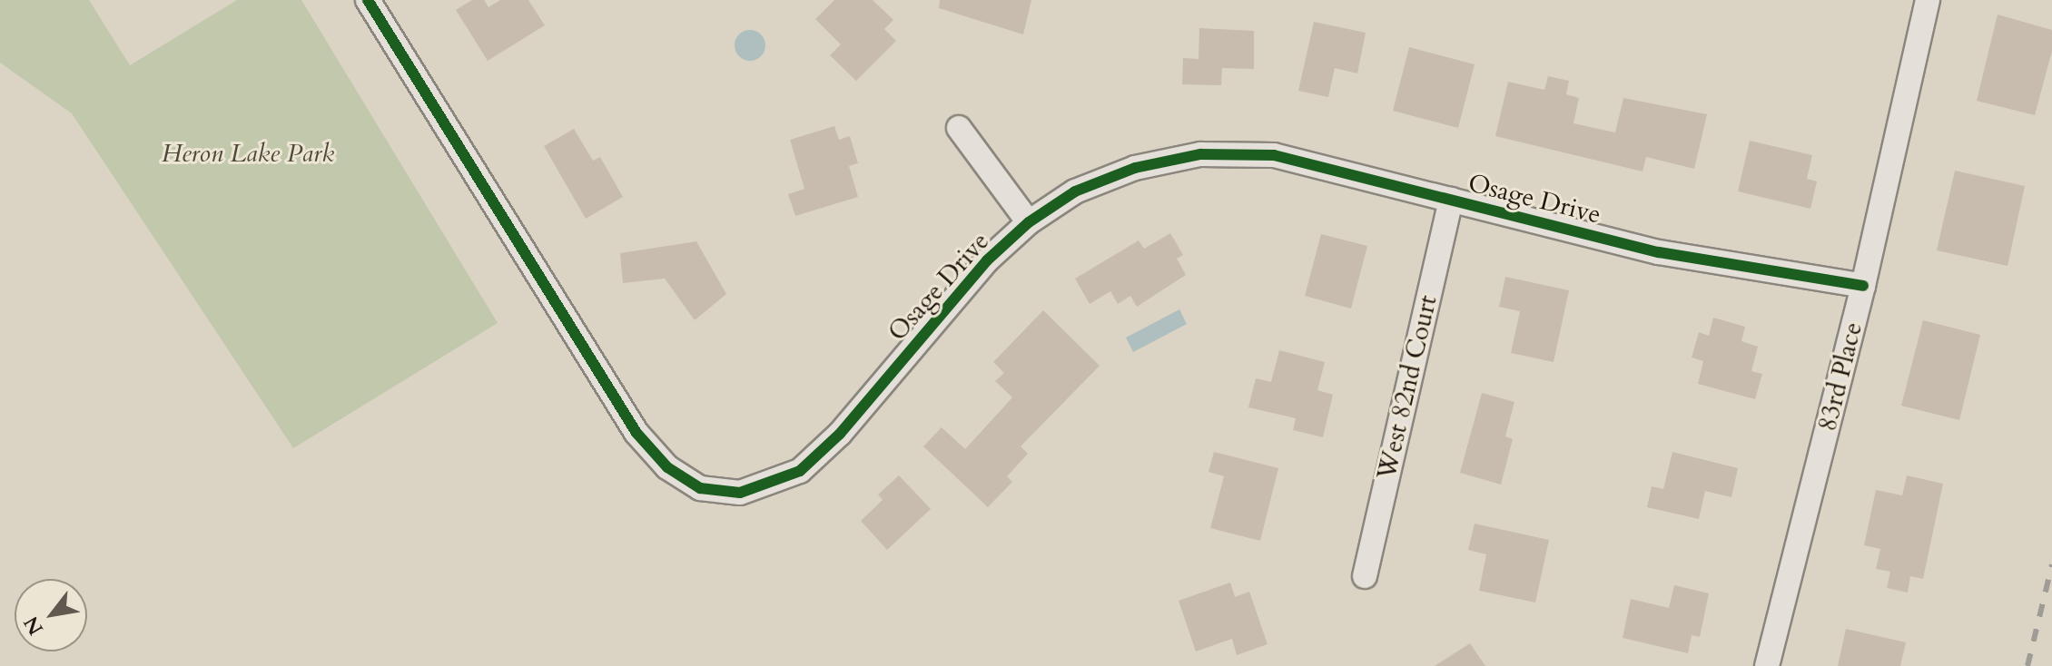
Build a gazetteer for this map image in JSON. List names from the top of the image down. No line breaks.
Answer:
{"streets":{"street":["Osage Drive","83rd Place","West 82nd Court"]},"crossings":[["Osage Drive","83rd Place"],["Osage Drive","West 82nd Court"]],"parks":["Heron Lake Park"],"north":"bottom left"}
